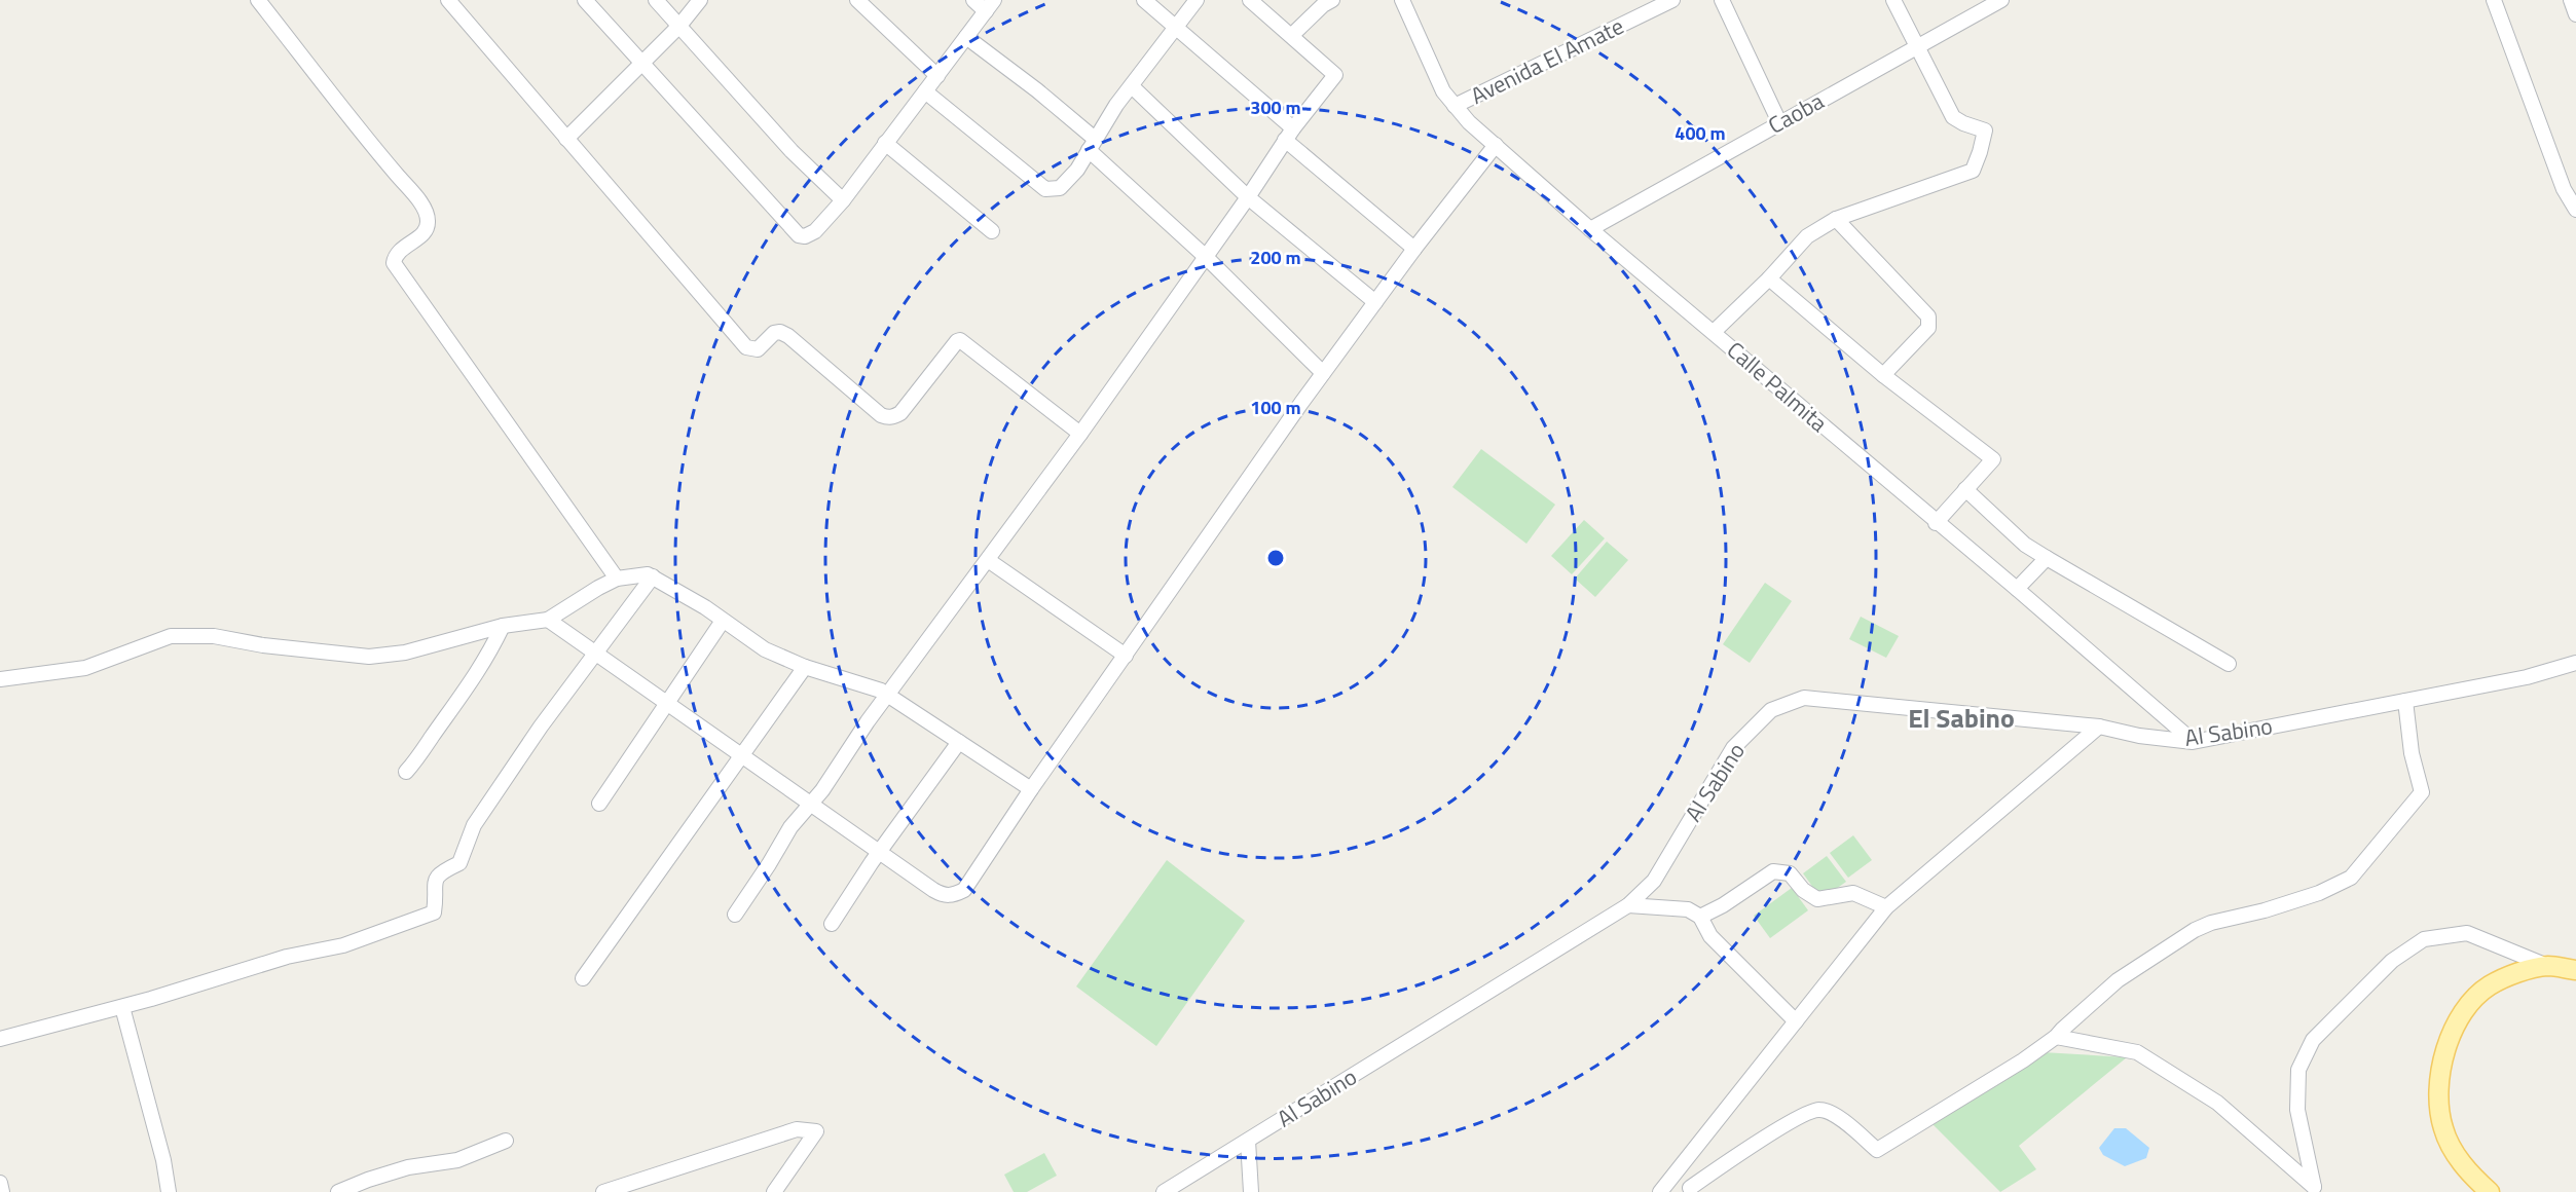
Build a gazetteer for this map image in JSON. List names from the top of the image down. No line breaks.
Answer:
{"streets":{"street":["Avenida El Amate","Caoba","Calle Palmita","Al Sabino"]},"crossings":[["Avenida El Amate","Calle Palmita"],["Caoba","Calle Palmita"],["Calle Palmita","Al Sabino"]],"districts":["El Sabino"],"rings":["300 m","400 m","200 m","100 m"]}
